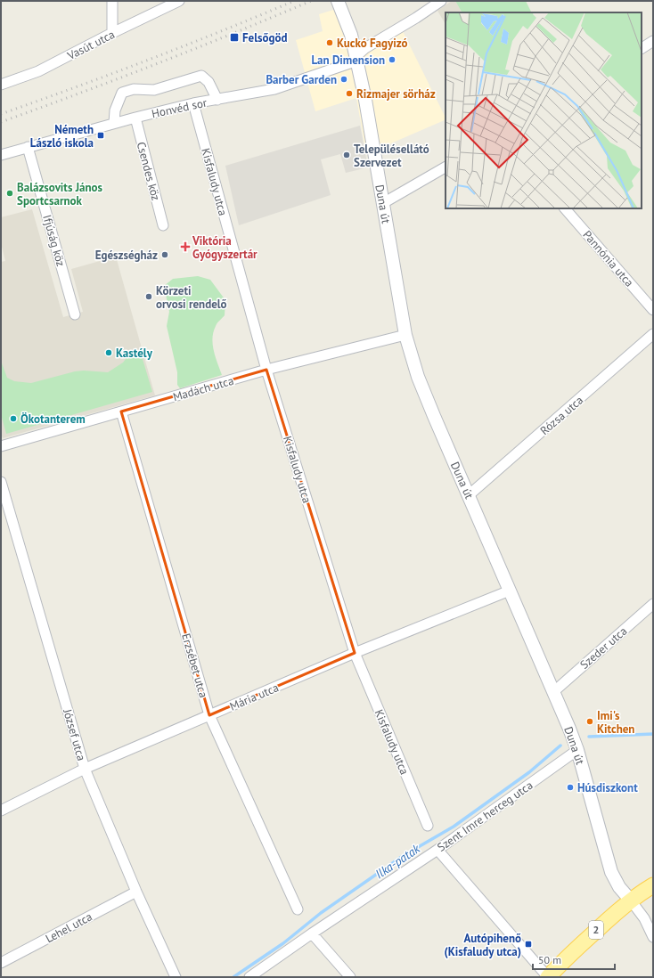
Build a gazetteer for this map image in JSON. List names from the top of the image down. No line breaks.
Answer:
{"streets":{"main road":["2"],"street":["Vasút utca","Honvéd sor","Csendes köz","Kisfaludy utca","Duna út","Ifjúság köz","Pannónia utca","Madách utca","Rózsa utca","Szeder utca","Erzsébet utca","Mária utca","József utca","Szent Imre herceg utca","Lehel utca"]},"crossings":[["Honvéd sor","Csendes köz"],["Honvéd sor","Kisfaludy utca"],["Honvéd sor","Duna út"],["Honvéd sor","Ifjúság köz"],["Kisfaludy utca","Madách utca"],["Kisfaludy utca","Mária utca"],["Duna út","Madách utca"],["Duna út","Rózsa utca"],["Duna út","Szeder utca"],["Duna út","Mária utca"],["Duna út","Szent Imre herceg utca"],["Duna út","2"],["Madách utca","Erzsébet utca"],["Erzsébet utca","Mária utca"],["Mária utca","József utca"],["József utca","Lehel utca"]],"water":["Ilka-patak"],"places":{"transit":["Felsőgöd","Németh László iskola","Autópihenő (Kisfaludy utca)"],"other":["Kuckó Fagyizó","Lan Dimension","Barber Garden","Rizmajer sörház","Településellátó Szervezet","Balázsovits János Sportcsarnok","Egészségház","Körzeti orvosi rendelő","Kastély","Ökotanterem","Imi's Kitchen","Húsdiszkont"],"health":["Viktória Gyógyszertár"]},"scale_bar":"50 m"}
